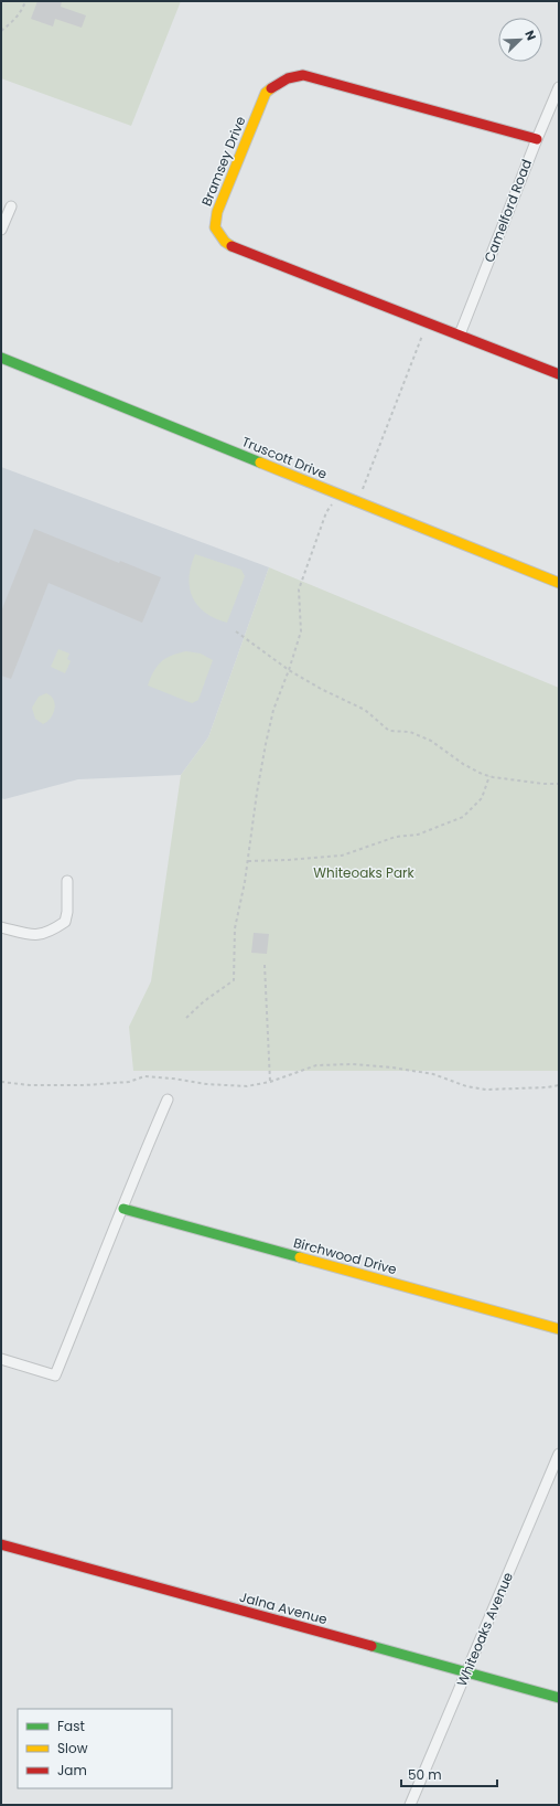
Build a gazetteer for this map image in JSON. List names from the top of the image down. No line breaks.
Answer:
{"streets":{"street":["Bramsey Drive","Camelford Road","Truscott Drive","Birchwood Drive","Jalna Avenue","Whiteoaks Avenue"]},"crossings":[["Bramsey Drive","Camelford Road"],["Jalna Avenue","Whiteoaks Avenue"]],"parks":["Whiteoaks Park"],"legend":["Fast","Slow","Jam"],"scale_bar":"50 m","north":"top right"}
